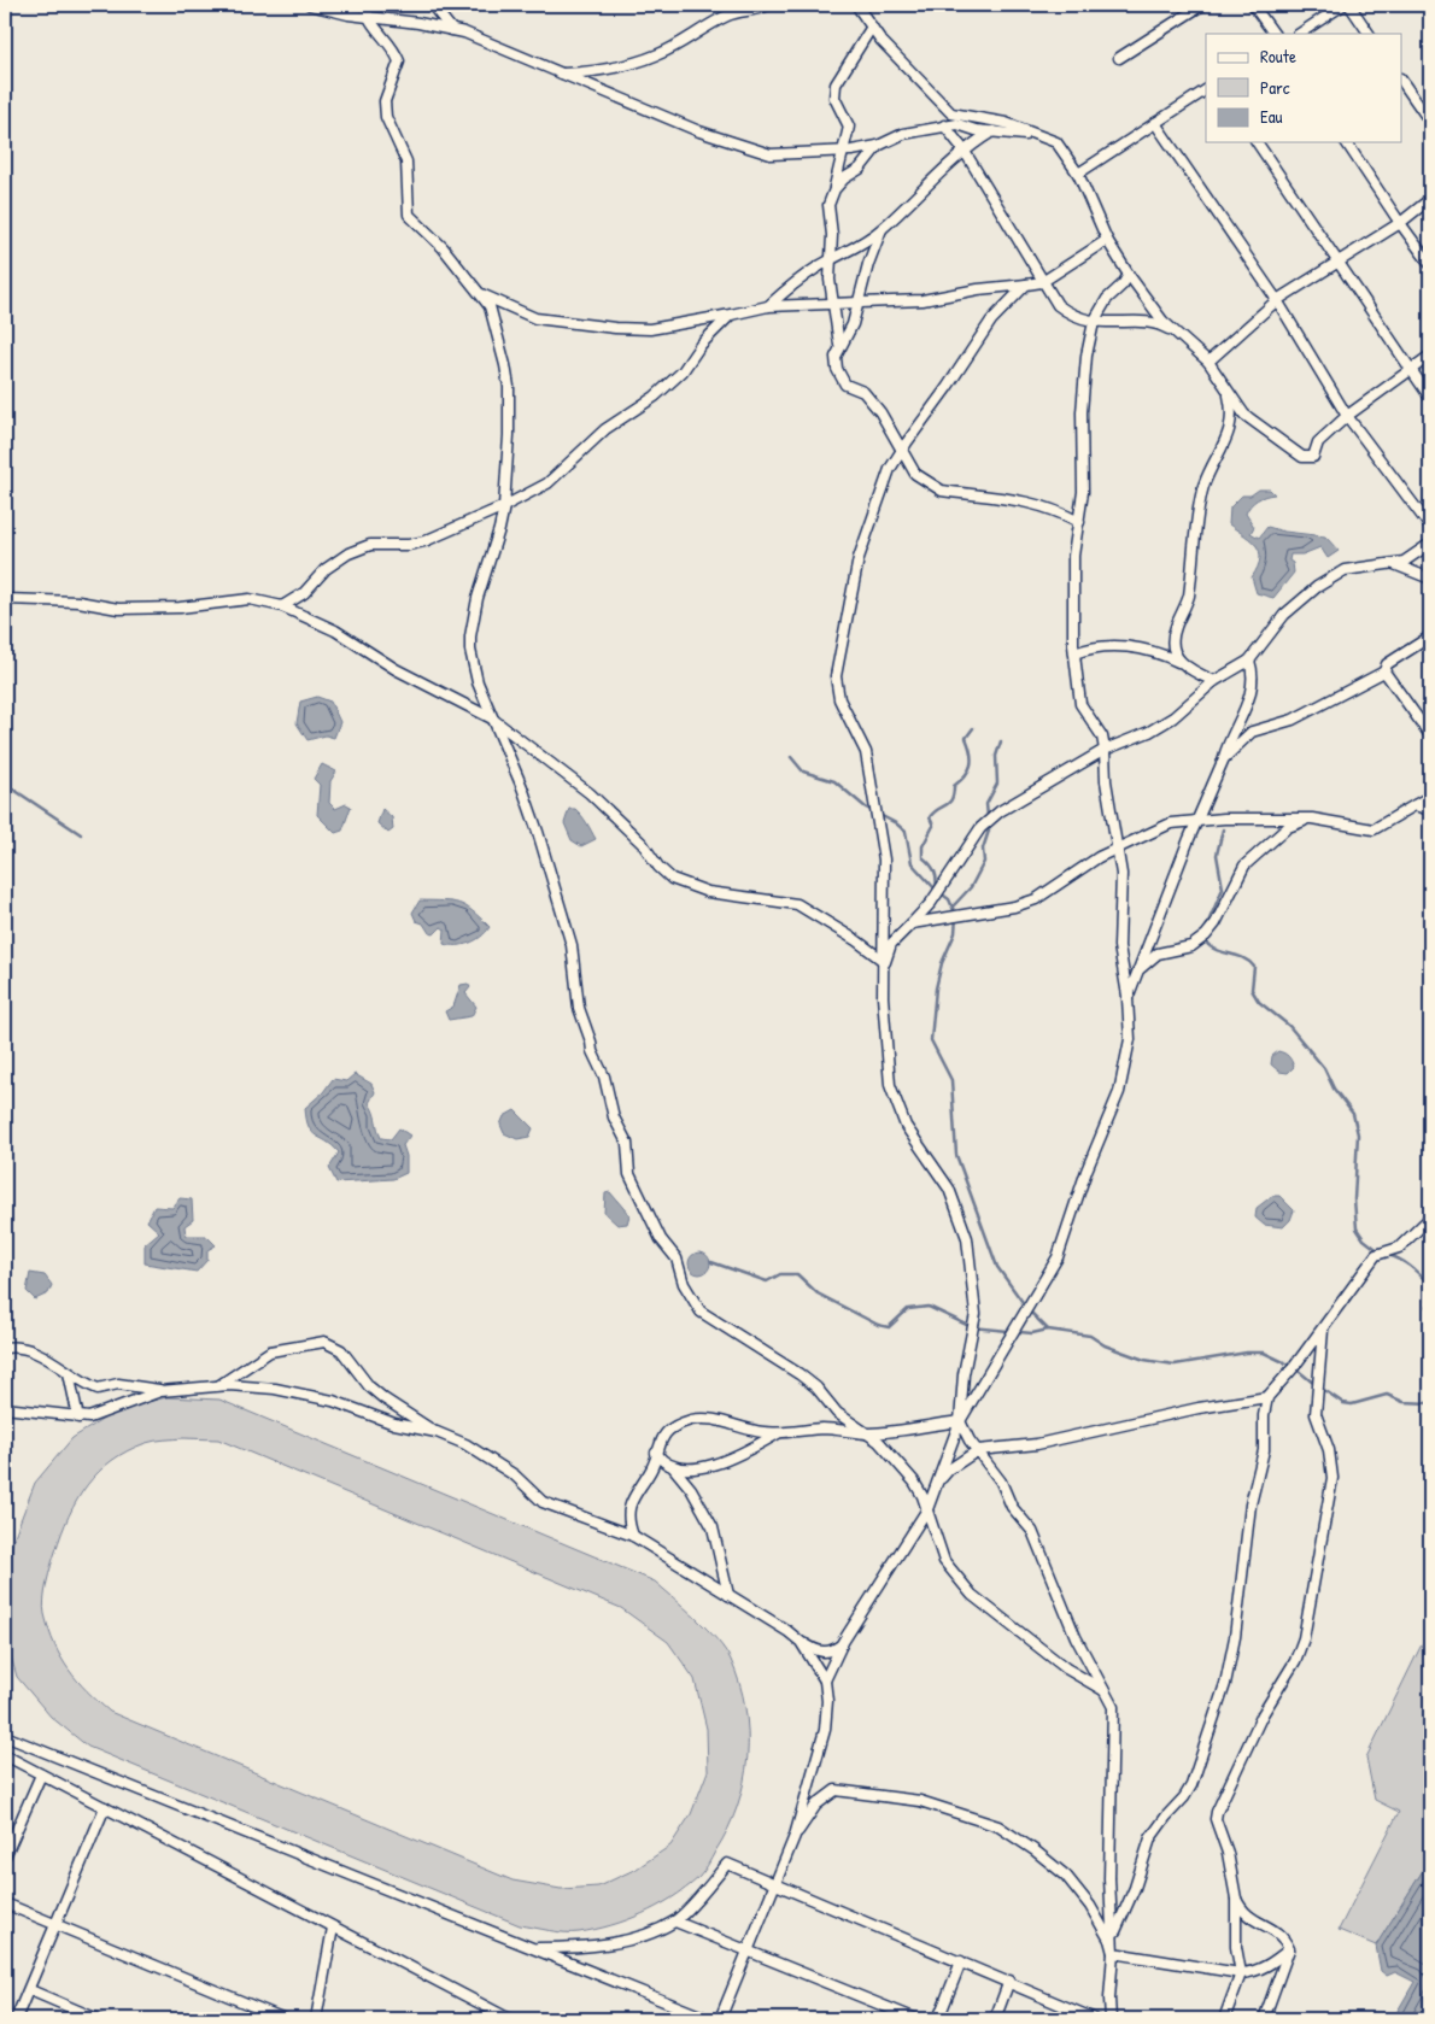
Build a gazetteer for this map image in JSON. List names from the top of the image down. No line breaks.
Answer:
{"legend":["Route","Parc","Eau"]}
